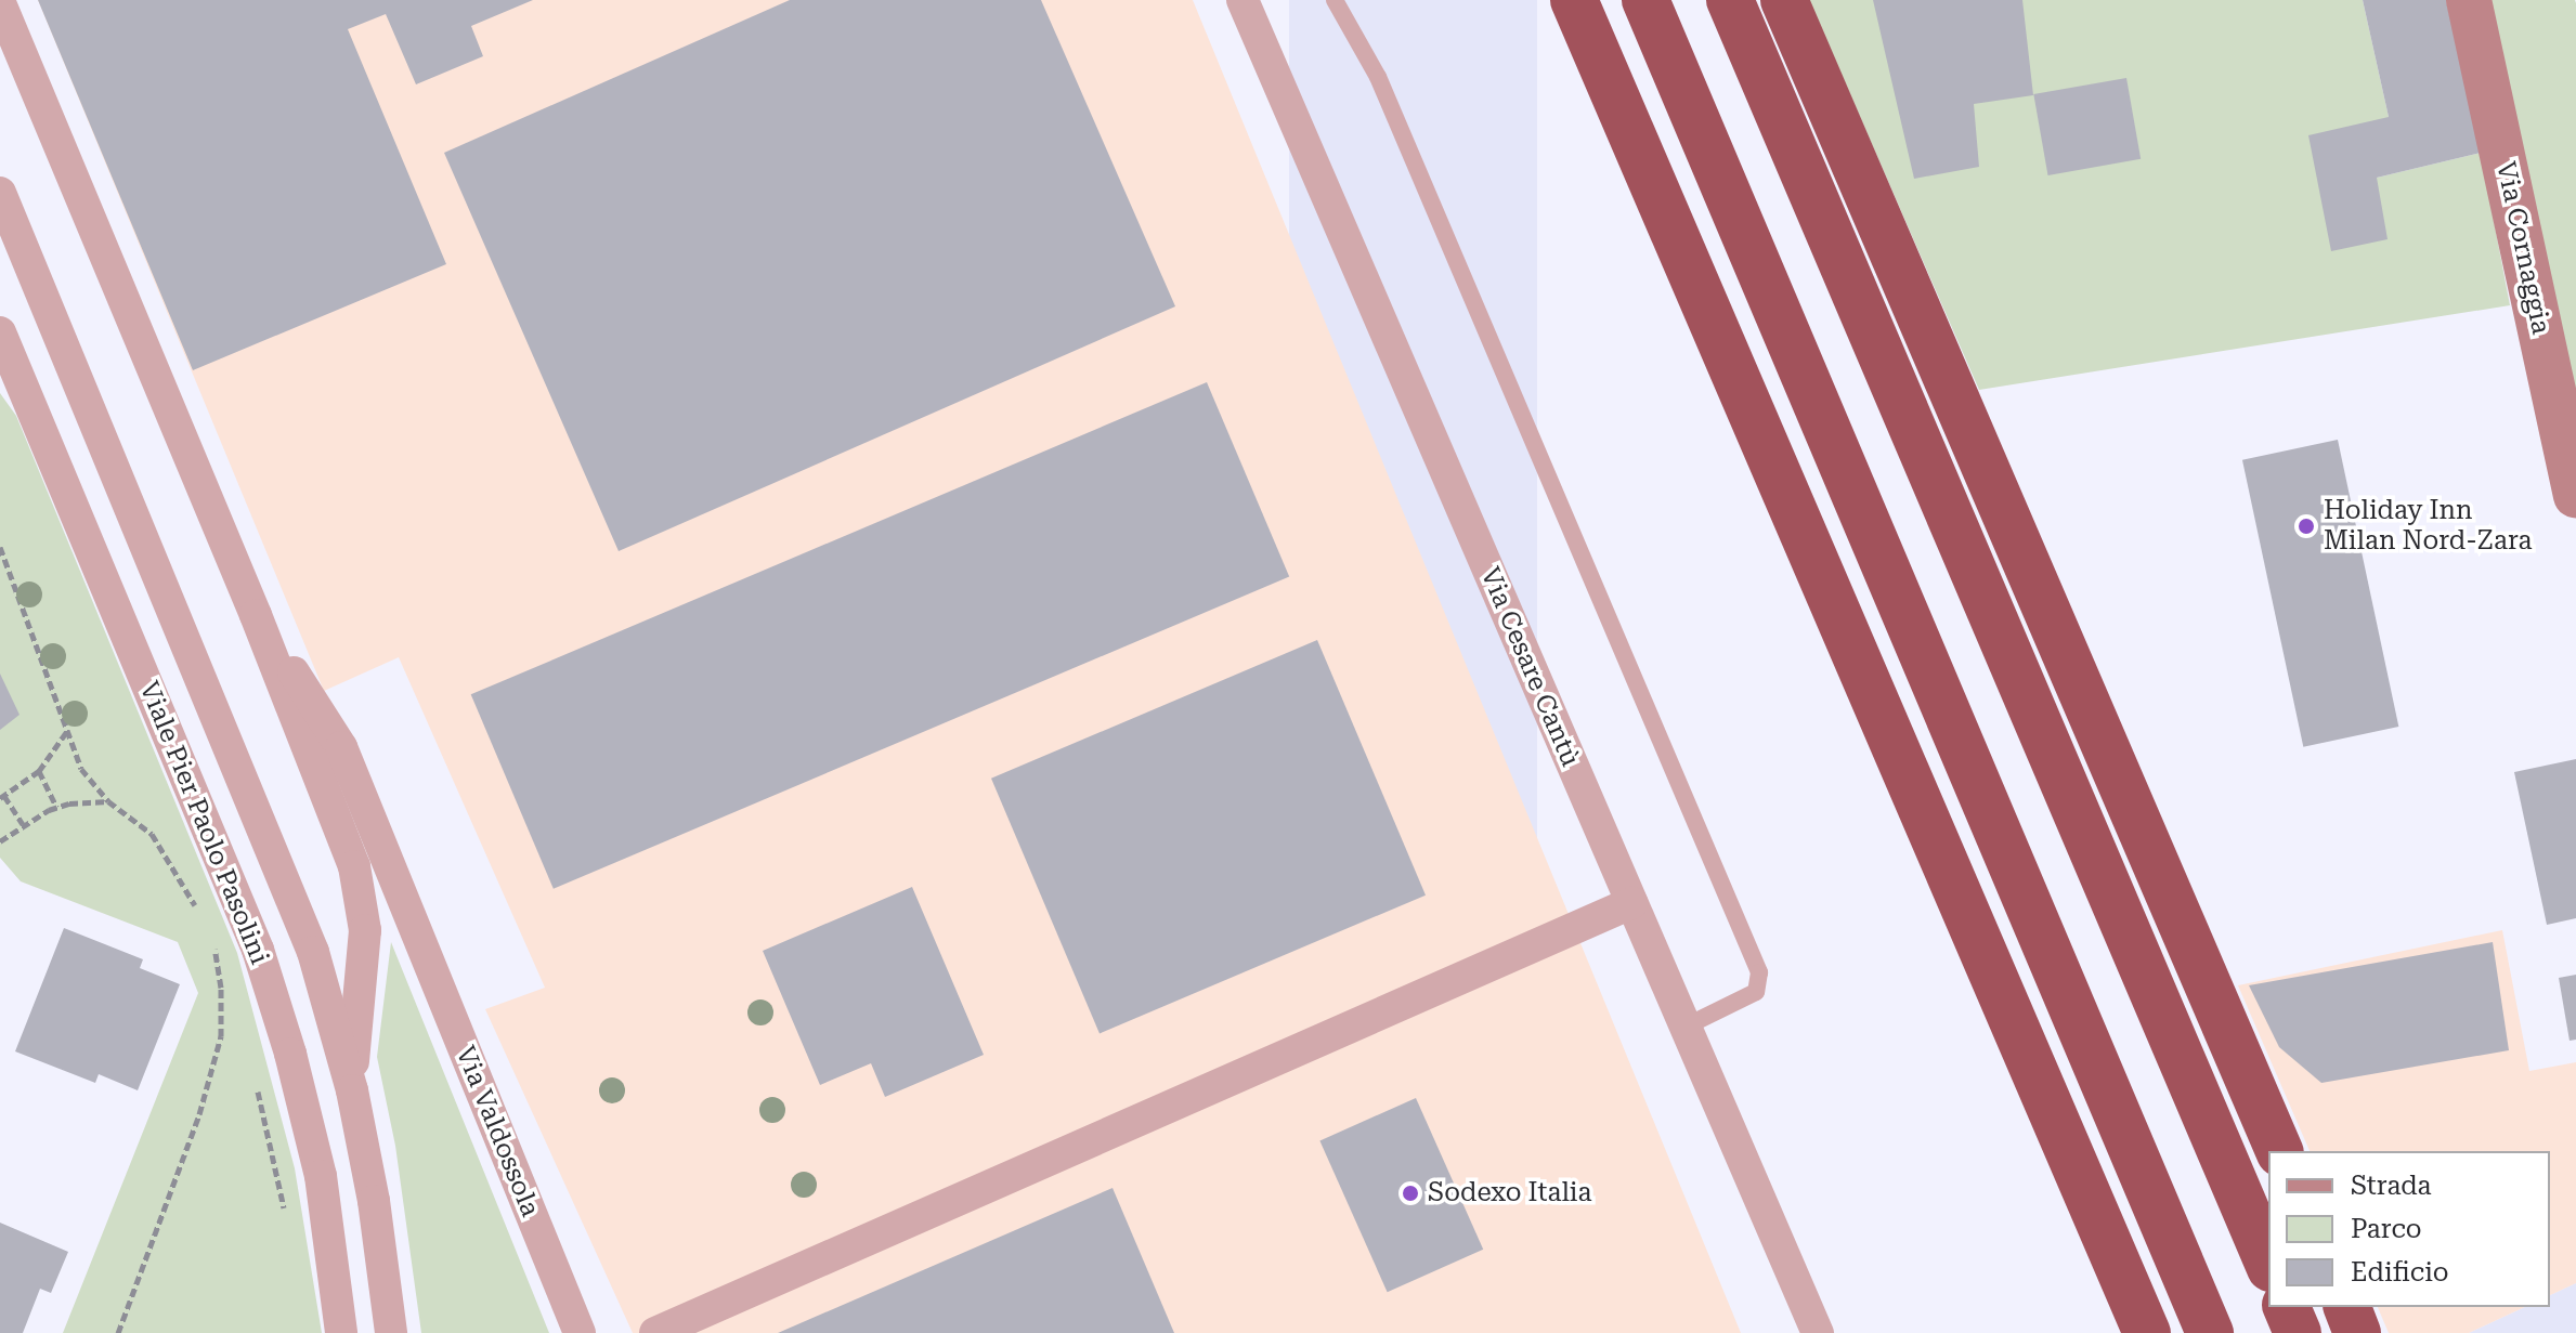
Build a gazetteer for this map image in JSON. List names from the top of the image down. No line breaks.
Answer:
{"streets":{"street":["Via Cornaggia","Via Cesare Cantù","Viale Pier Paolo Pasolini","Via Valdossola"]},"crossings":[["Viale Pier Paolo Pasolini","Via Valdossola"]],"places":["Holiday Inn Milan Nord-Zara","Sodexo Italia"],"legend":["Strada","Parco","Edificio"]}
